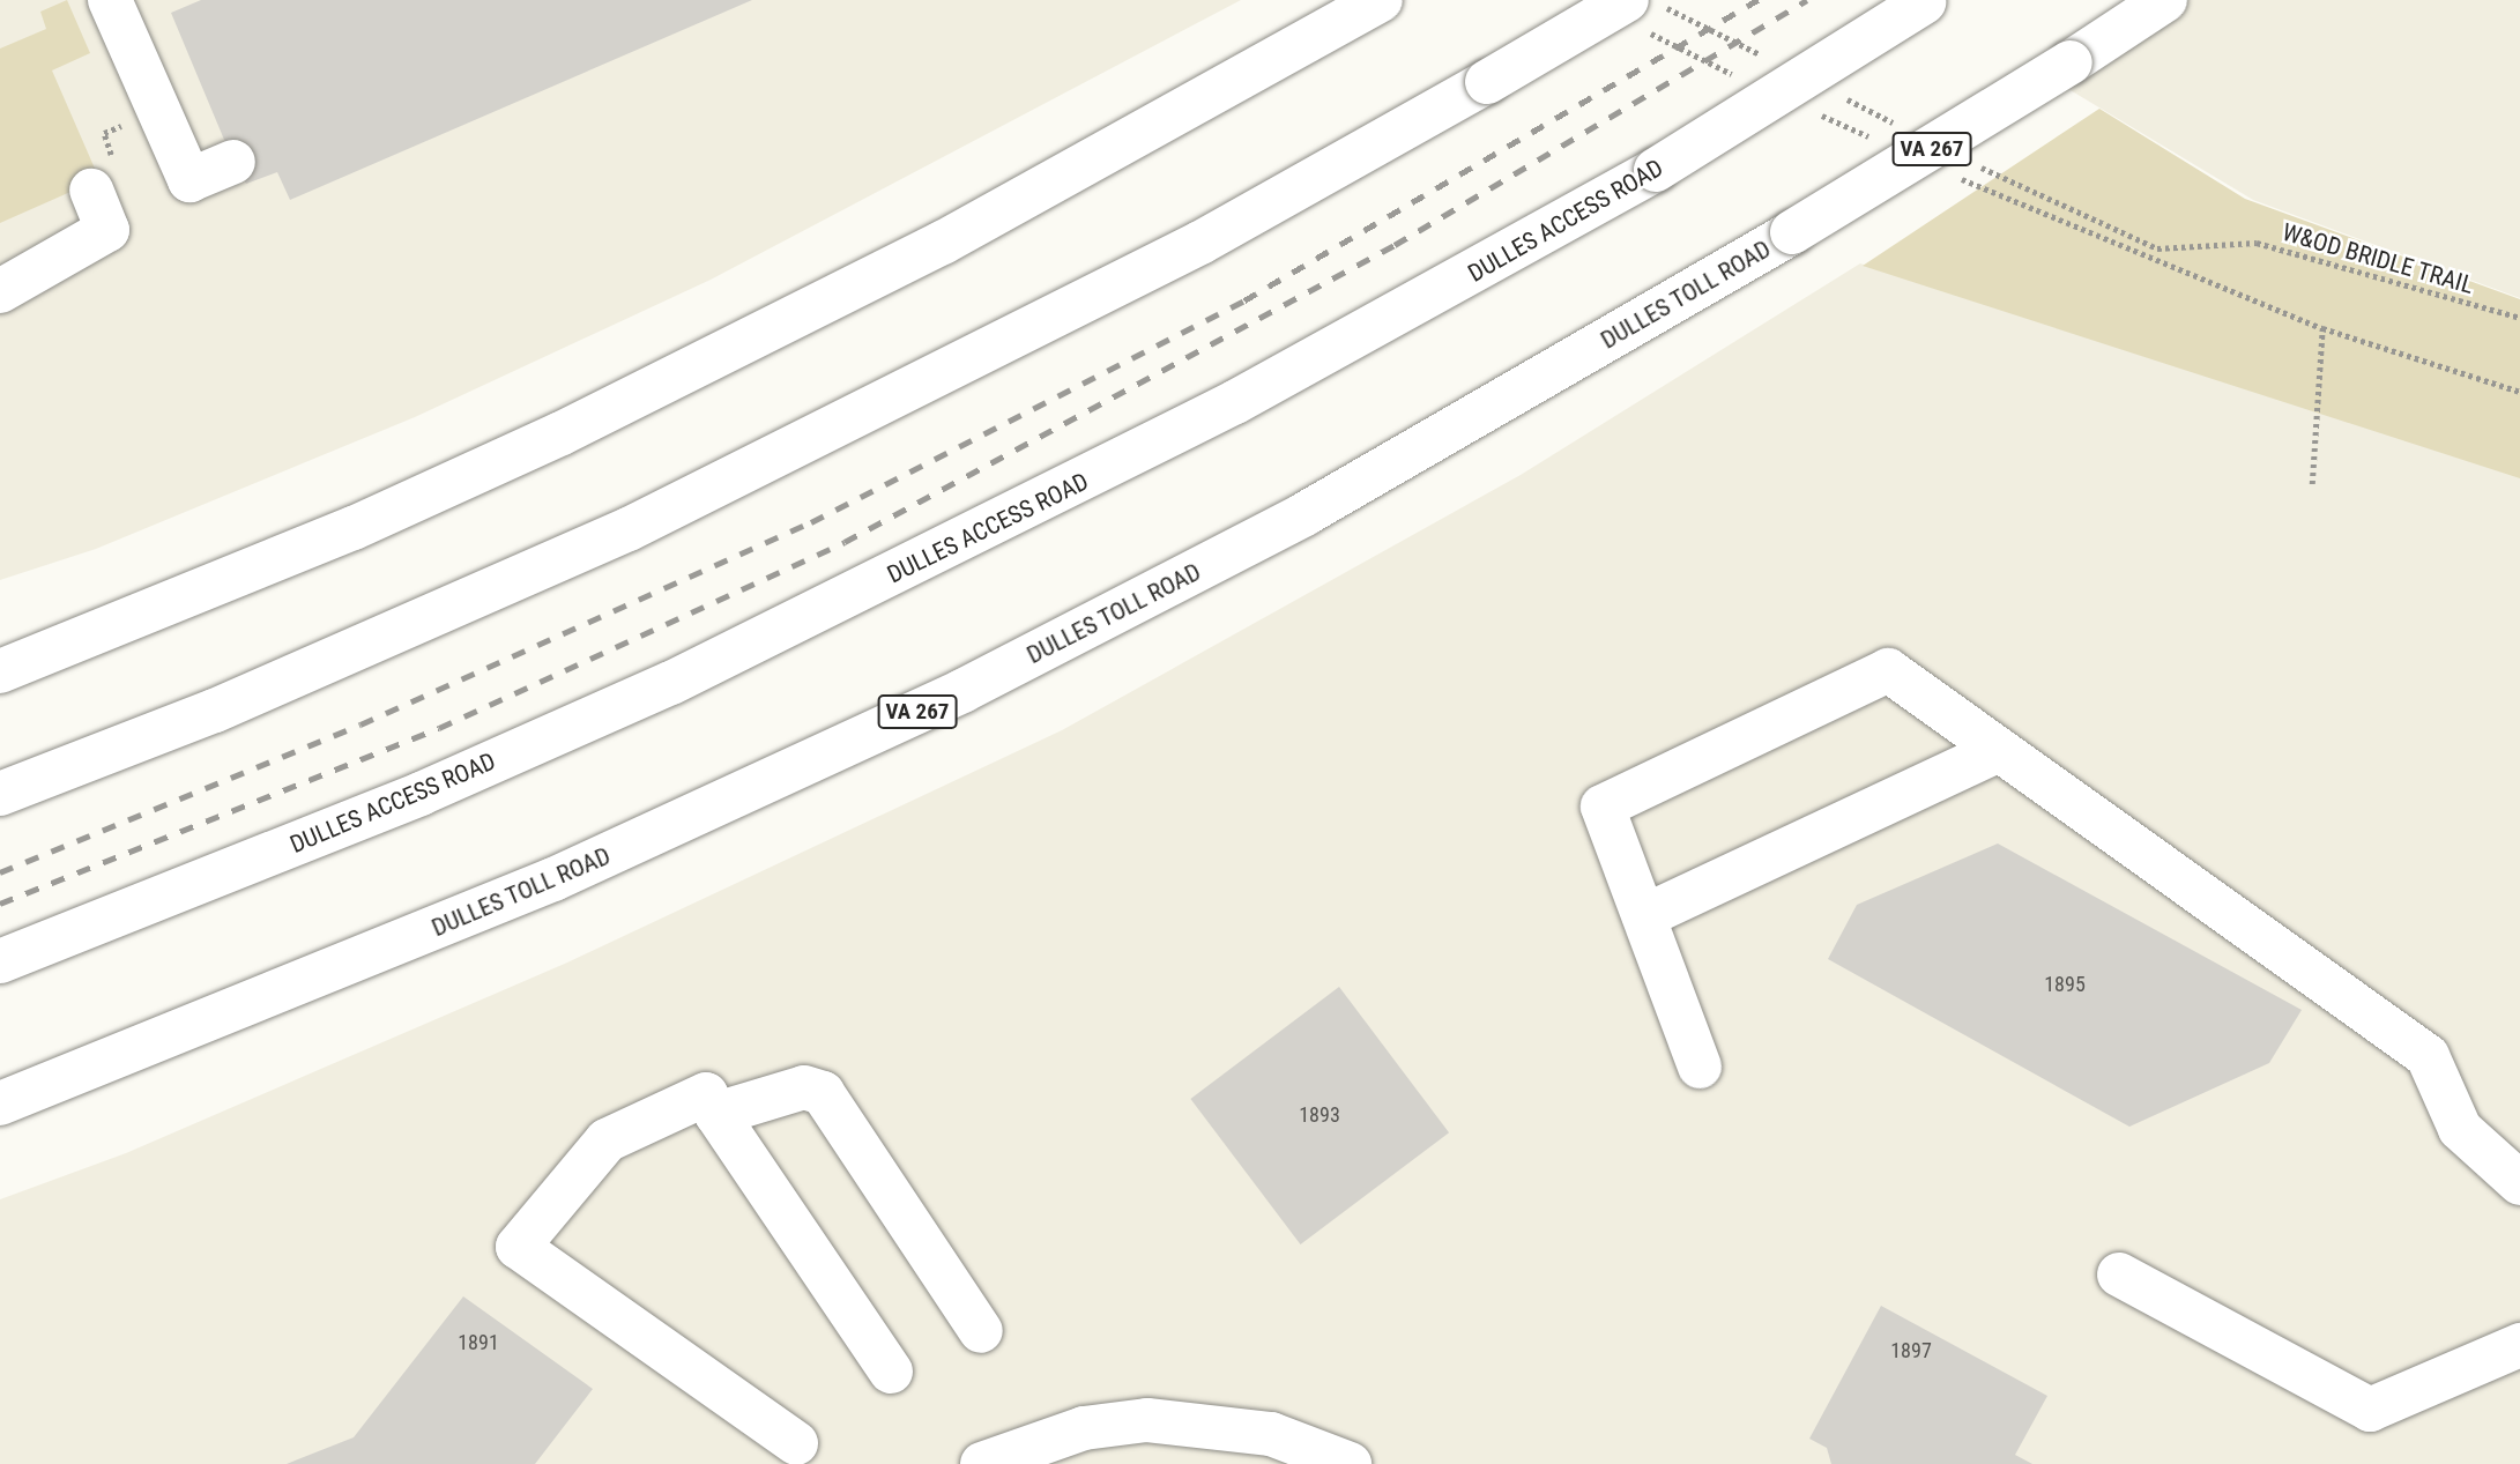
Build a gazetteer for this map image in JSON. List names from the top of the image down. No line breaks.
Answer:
{"streets":{"main road":["VA 267","DULLES ACCESS ROAD","DULLES TOLL ROAD"],"path":["W&OD BRIDLE TRAIL"]},"house_numbers":["1895","1893","1891","1897"]}
